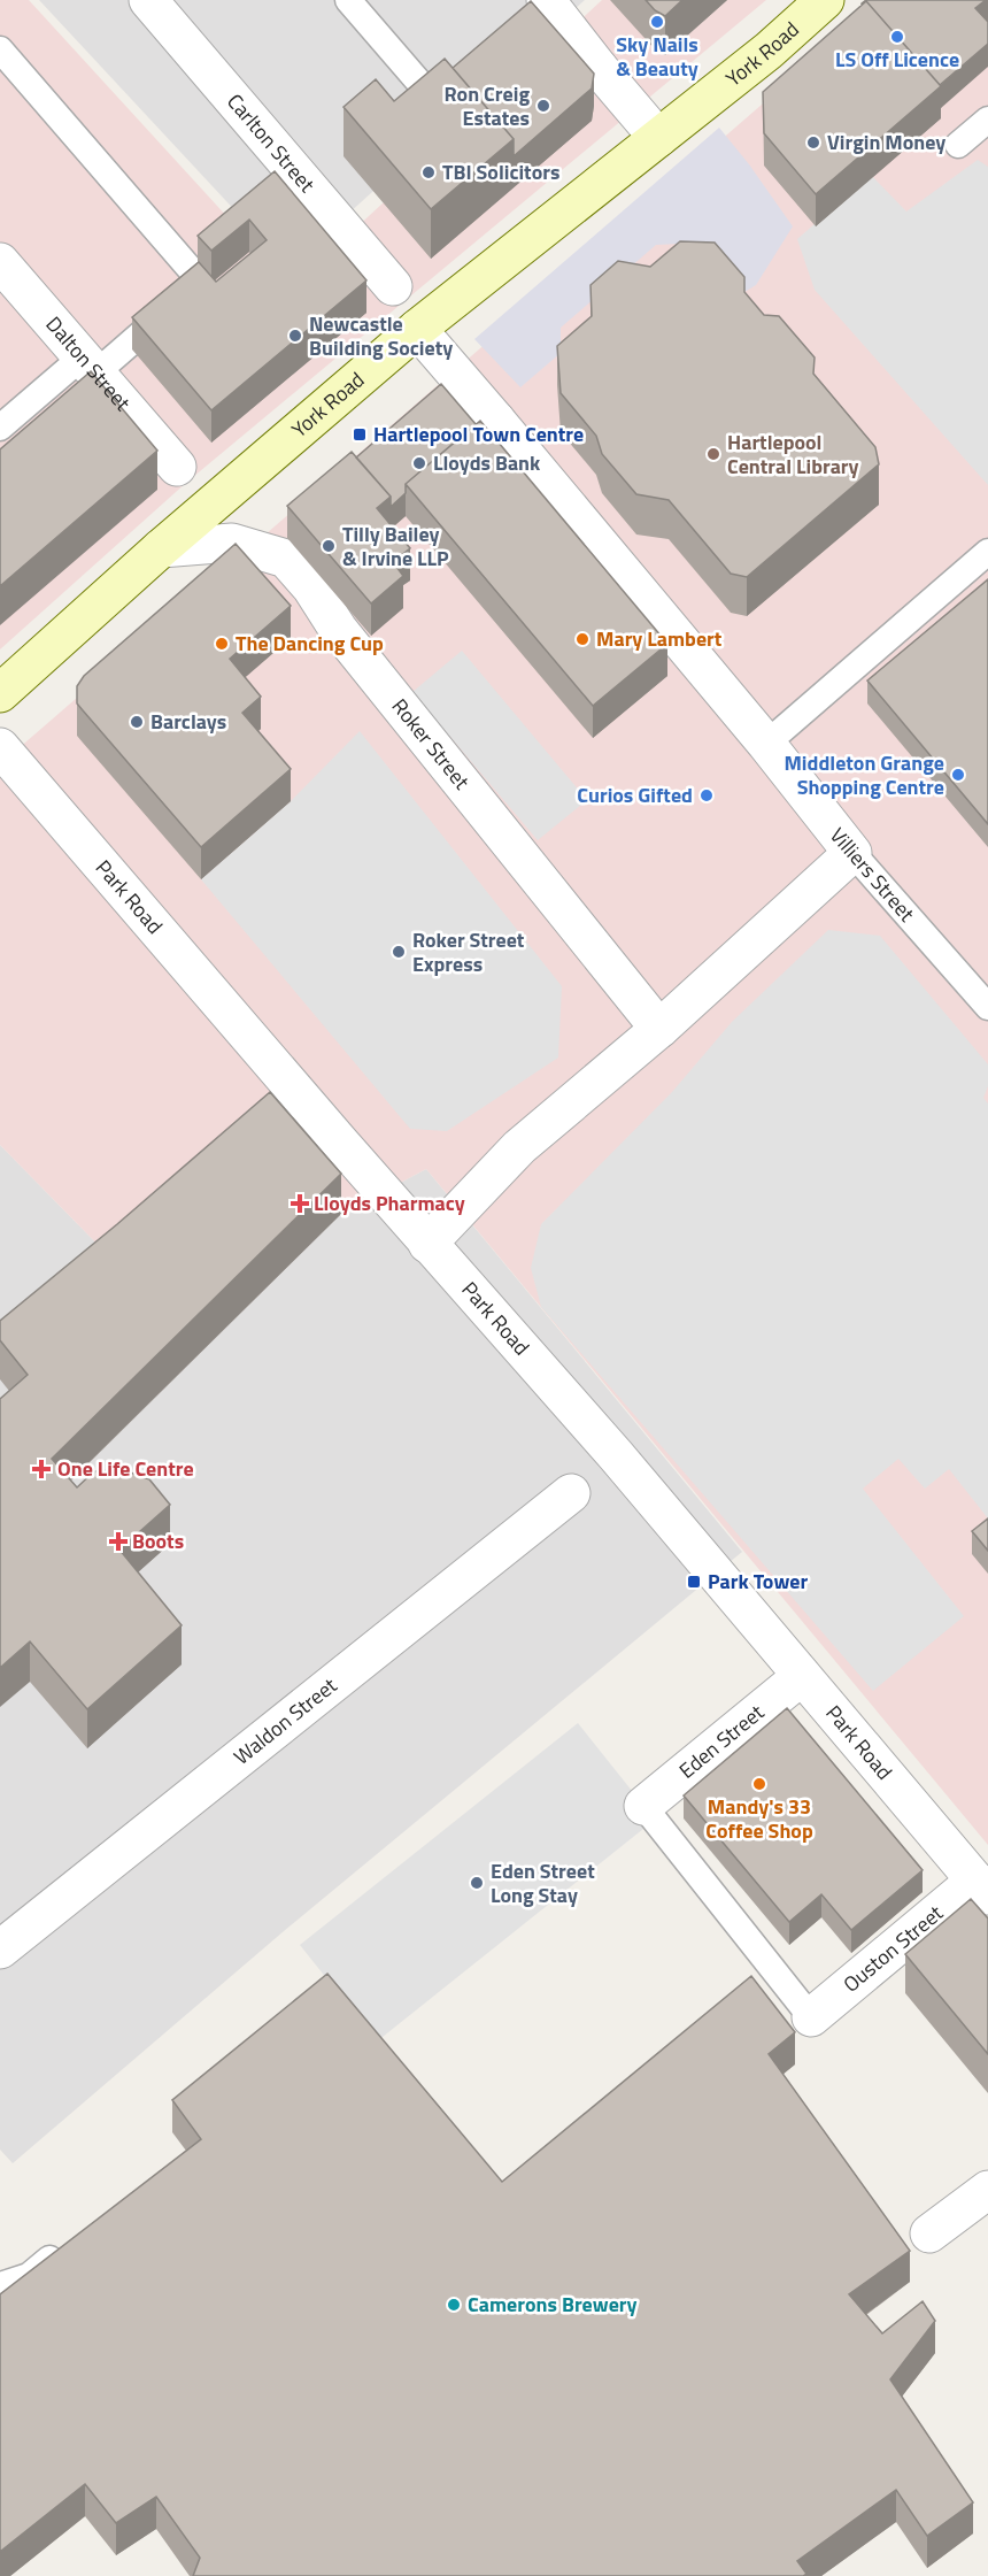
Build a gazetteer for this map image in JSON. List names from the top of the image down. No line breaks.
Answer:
{"streets":{"main road":["York Road"],"street":["Carlton Street","Dalton Street","Roker Street","Villiers Street","Park Road","Waldon Street","Eden Street","Ouston Street"]},"crossings":[["York Road","Roker Street"],["York Road","Villiers Street"],["Park Road","Eden Street"],["Park Road","Ouston Street"]],"places":{"other":["Sky Nails & Beauty","LS Off Licence","Ron Creig Estates","Virgin Money","TBI Solicitors","Newcastle Building Society","Hartlepool Central Library","Lloyds Bank","Tilly Bailey & Irvine LLP","Mary Lambert","The Dancing Cup","Barclays","Middleton Grange Shopping Centre","Curios Gifted","Roker Street Express","Mandy's 33 Coffee Shop","Eden Street Long Stay","Camerons Brewery"],"transit":["Hartlepool Town Centre","Park Tower"],"health":["Lloyds Pharmacy","One Life Centre","Boots"]}}
